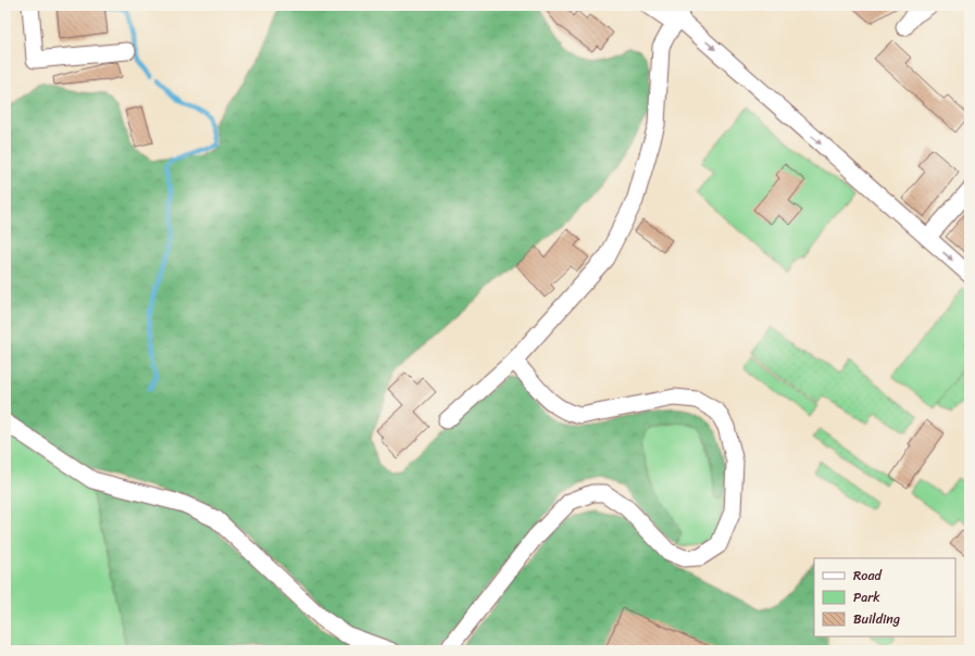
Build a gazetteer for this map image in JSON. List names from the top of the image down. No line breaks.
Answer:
{"legend":["Road","Park","Building"]}
